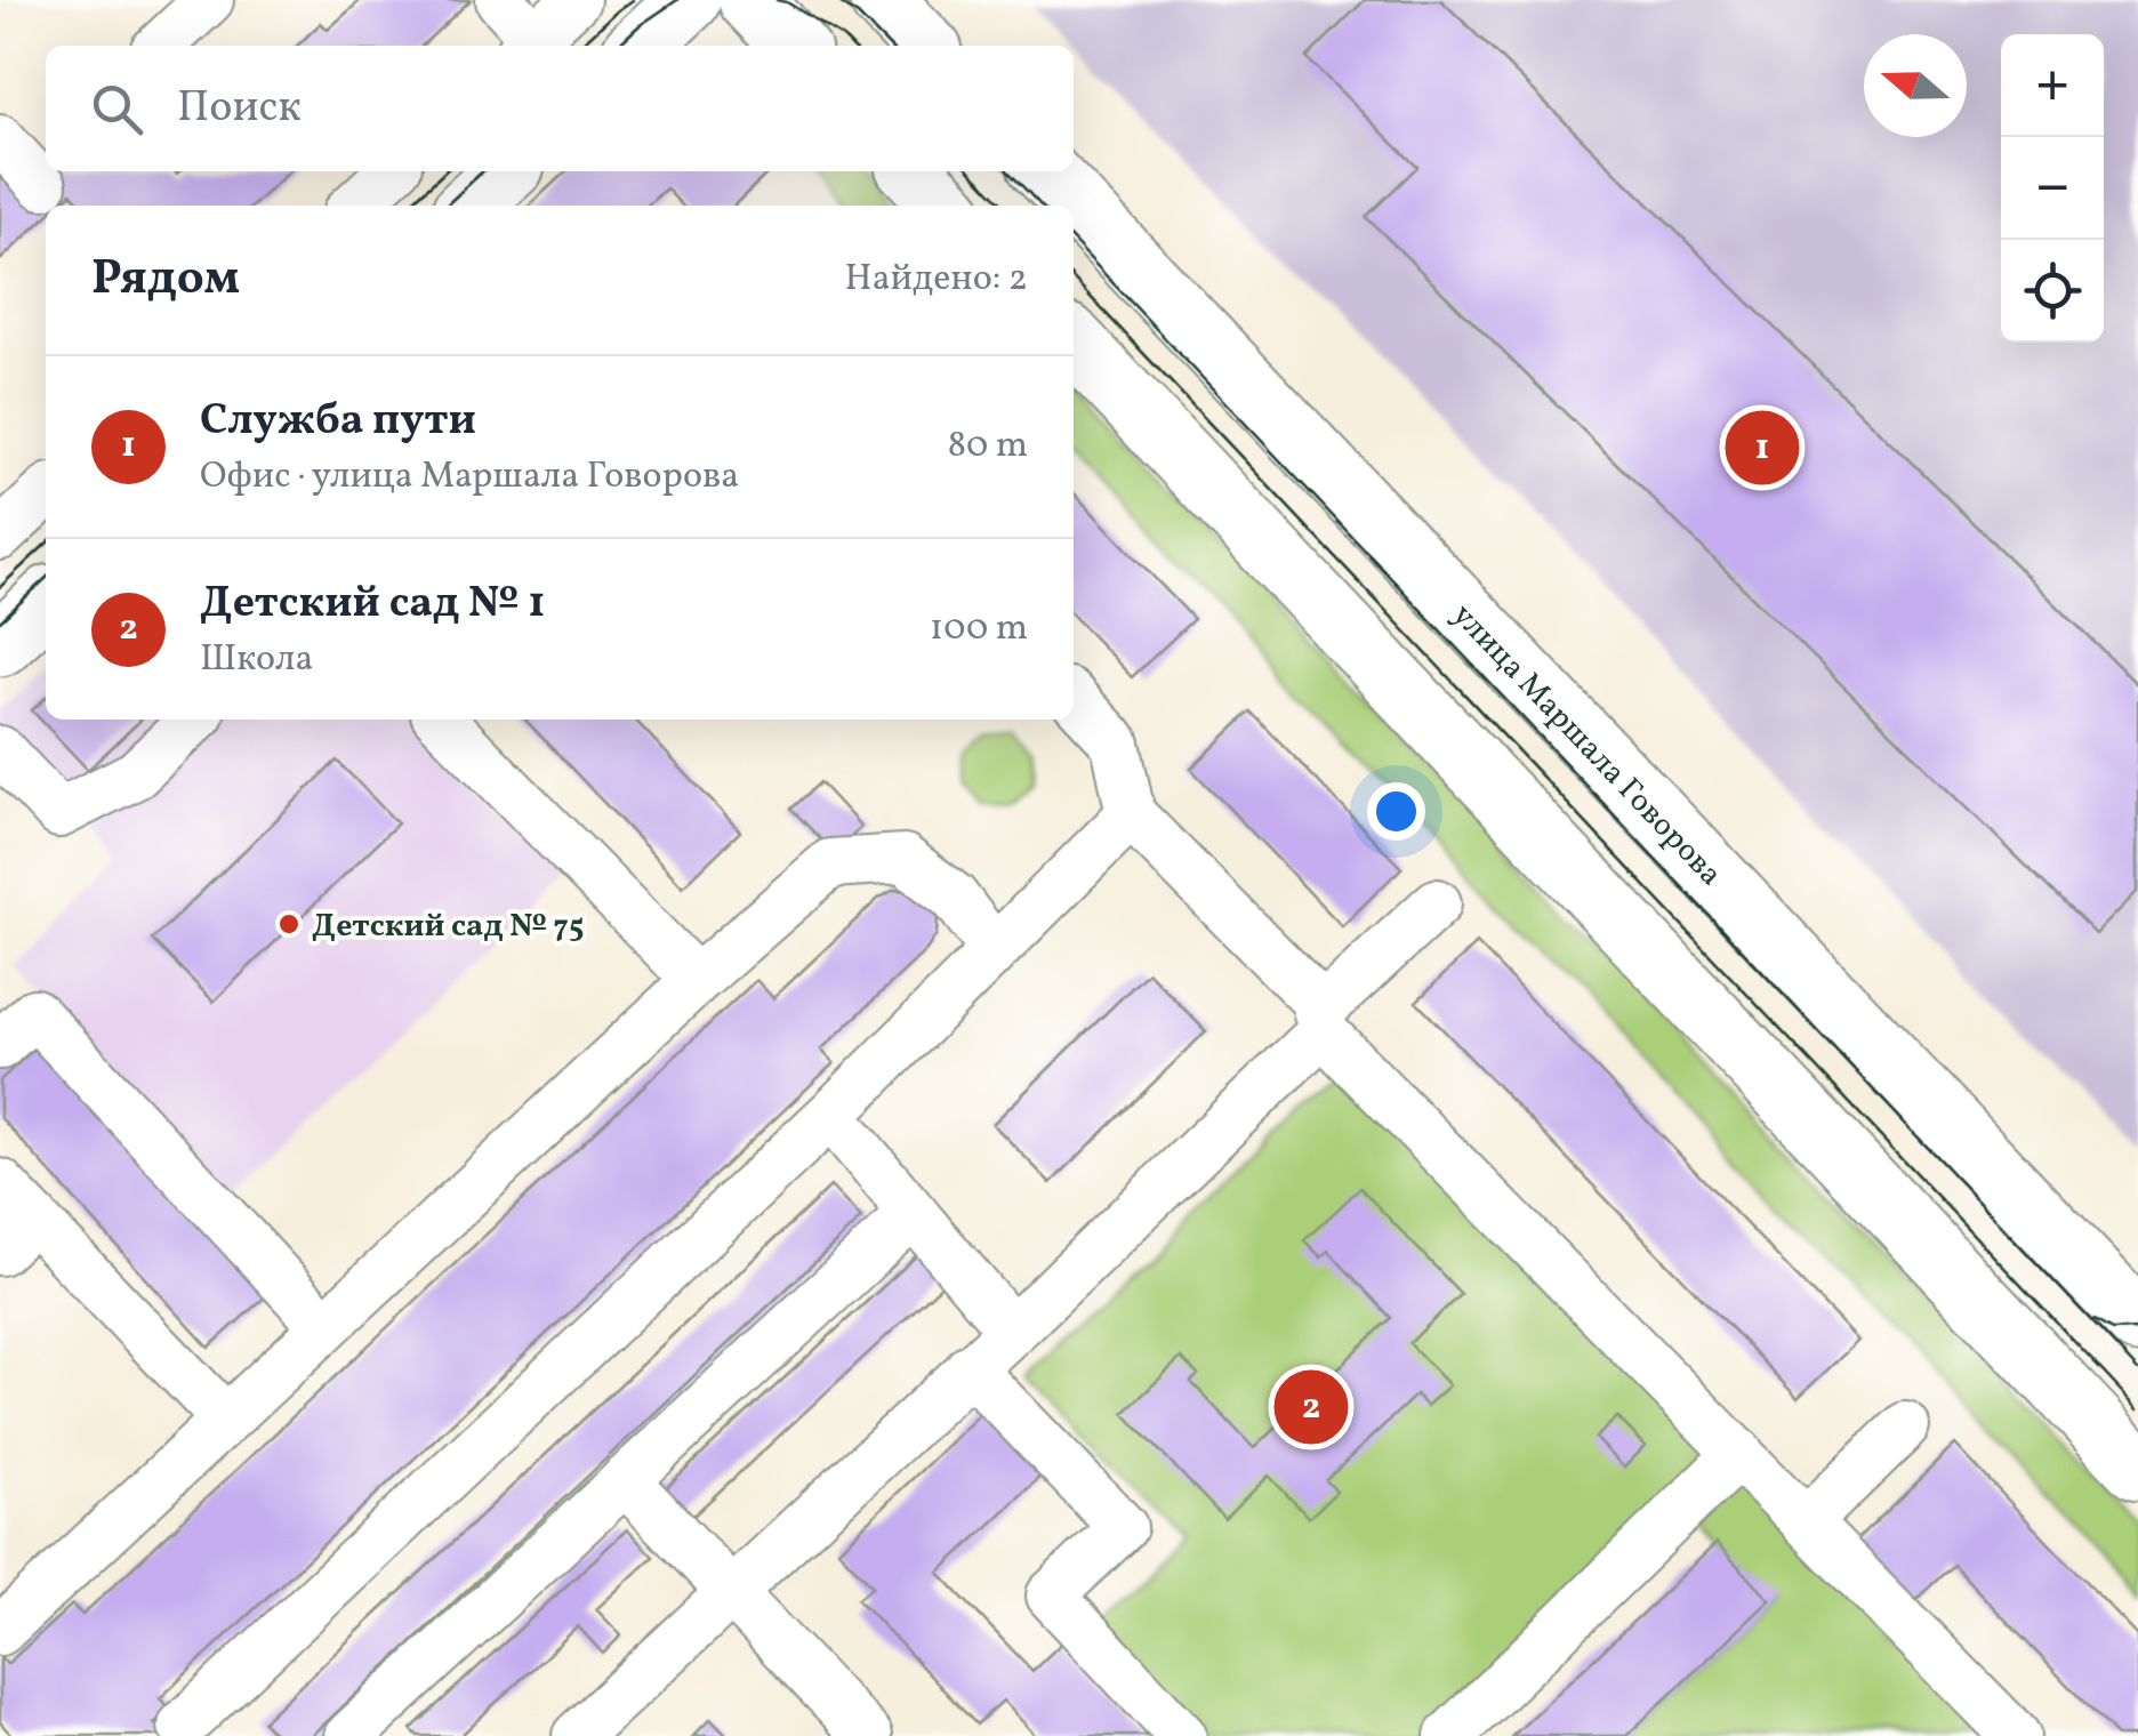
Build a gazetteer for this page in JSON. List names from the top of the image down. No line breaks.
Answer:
{"streets":{"main road":["улица Маршала Говорова"]},"places":["Детский сад № 75"],"north":"left","page":{"map_buttons":["+","−"],"search":"Поиск","heading":["Рядом","Найдено: 2"],"list":[{"mark":"1","name":"Служба пути","note":"Офис · улица Маршала Говорова","value":"80 m"},{"mark":"2","name":"Детский сад № 1","note":"Школа","value":"100 m"}],"pins":["1","2"]}}
